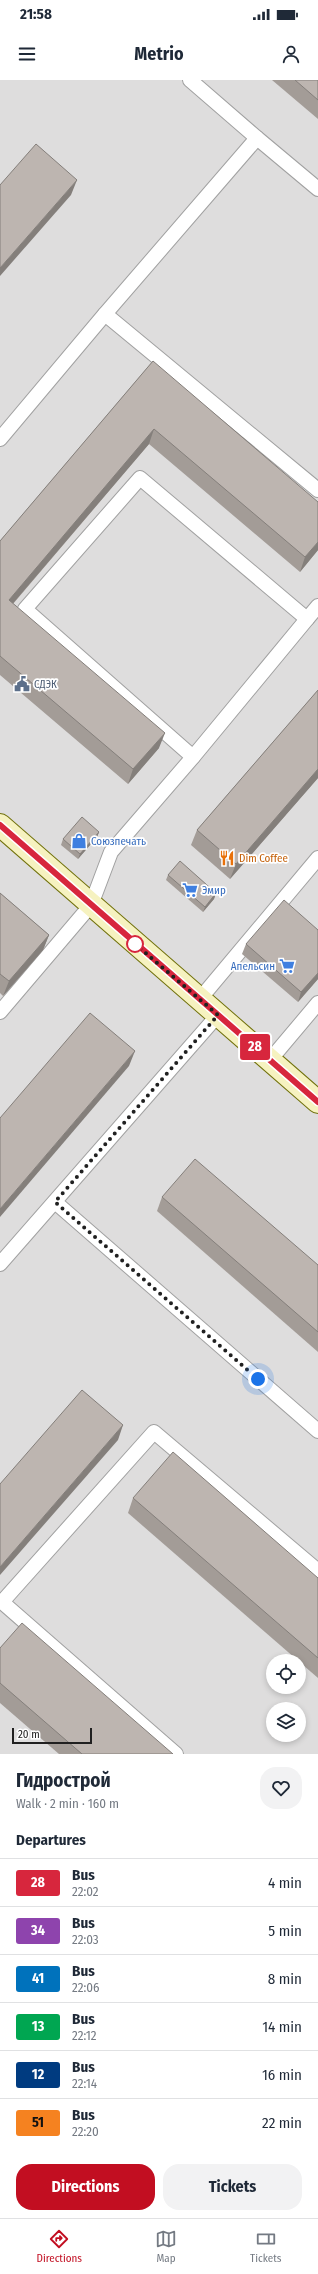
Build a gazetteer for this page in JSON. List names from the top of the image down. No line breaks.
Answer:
{"places":{"public building":["СДЭК"],"shop":["Союзпечать"],"restaurant":["Dim Coffee"],"supermarket":["Эмир","Апельсин"]},"lines":["bus line 28"],"scale_bar":"20 m","page":{"status":"21:58","header":"Metrio","on_map":"28","scale":"20 m","heading":[["Гидрострой","Walk · 2 min · 160 m"],"Departures"],"list":[{"mark":"28","name":"Bus","note":"22:02","value":"4 min"},{"mark":"34","name":"Bus","note":"22:03","value":"5 min"},{"mark":"41","name":"Bus","note":"22:06","value":"8 min"},{"mark":"13","name":"Bus","note":"22:12","value":"14 min"},{"mark":"12","name":"Bus","note":"22:14","value":"16 min"},{"mark":"51","name":"Bus","note":"22:20","value":"22 min"}],"buttons":["Directions","Tickets"],"tabs":["Directions","Map","Tickets"]}}
